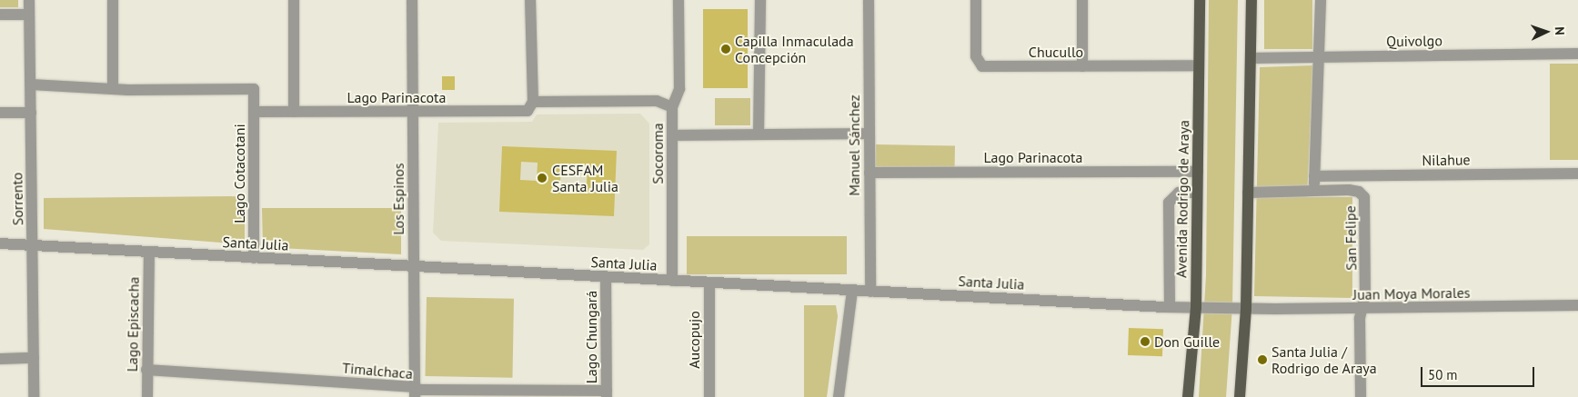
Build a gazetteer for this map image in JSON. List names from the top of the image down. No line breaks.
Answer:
{"streets":{"main road":["Avenida Rodrigo de Araya"],"street":["Quivolgo","Chucullo","Lago Parinacota","Manuel Sánchez","Socoroma","Nilahue","Lago Cotacotani","Sorrento","Los Espinos","San Felipe","Santa Julia","Juan Moya Morales","Lago Episcacha","Lago Chungará","Aucopujo","Timalchaca"]},"crossings":[["Chucullo","Avenida Rodrigo de Araya"],["Lago Parinacota","Manuel Sánchez"],["Lago Parinacota","Socoroma"],["Lago Parinacota","Lago Cotacotani"],["Lago Parinacota","Los Espinos"],["Lago Parinacota","Avenida Rodrigo de Araya"],["Manuel Sánchez","Santa Julia"],["Socoroma","Santa Julia"],["Lago Cotacotani","Santa Julia"],["Sorrento","Santa Julia"],["Los Espinos","Santa Julia"],["Los Espinos","Timalchaca"],["Avenida Rodrigo de Araya","Santa Julia"],["San Felipe","Juan Moya Morales"],["Santa Julia","Juan Moya Morales"],["Santa Julia","Lago Episcacha"],["Santa Julia","Lago Chungará"],["Santa Julia","Aucopujo"],["Lago Episcacha","Timalchaca"],["Lago Chungará","Timalchaca"]],"places":["Capilla Inmaculada Concepción","CESFAM Santa Julia","Don Guille","Santa Julia / Rodrigo de Araya"],"scale_bar":"50 m","north":"right"}
